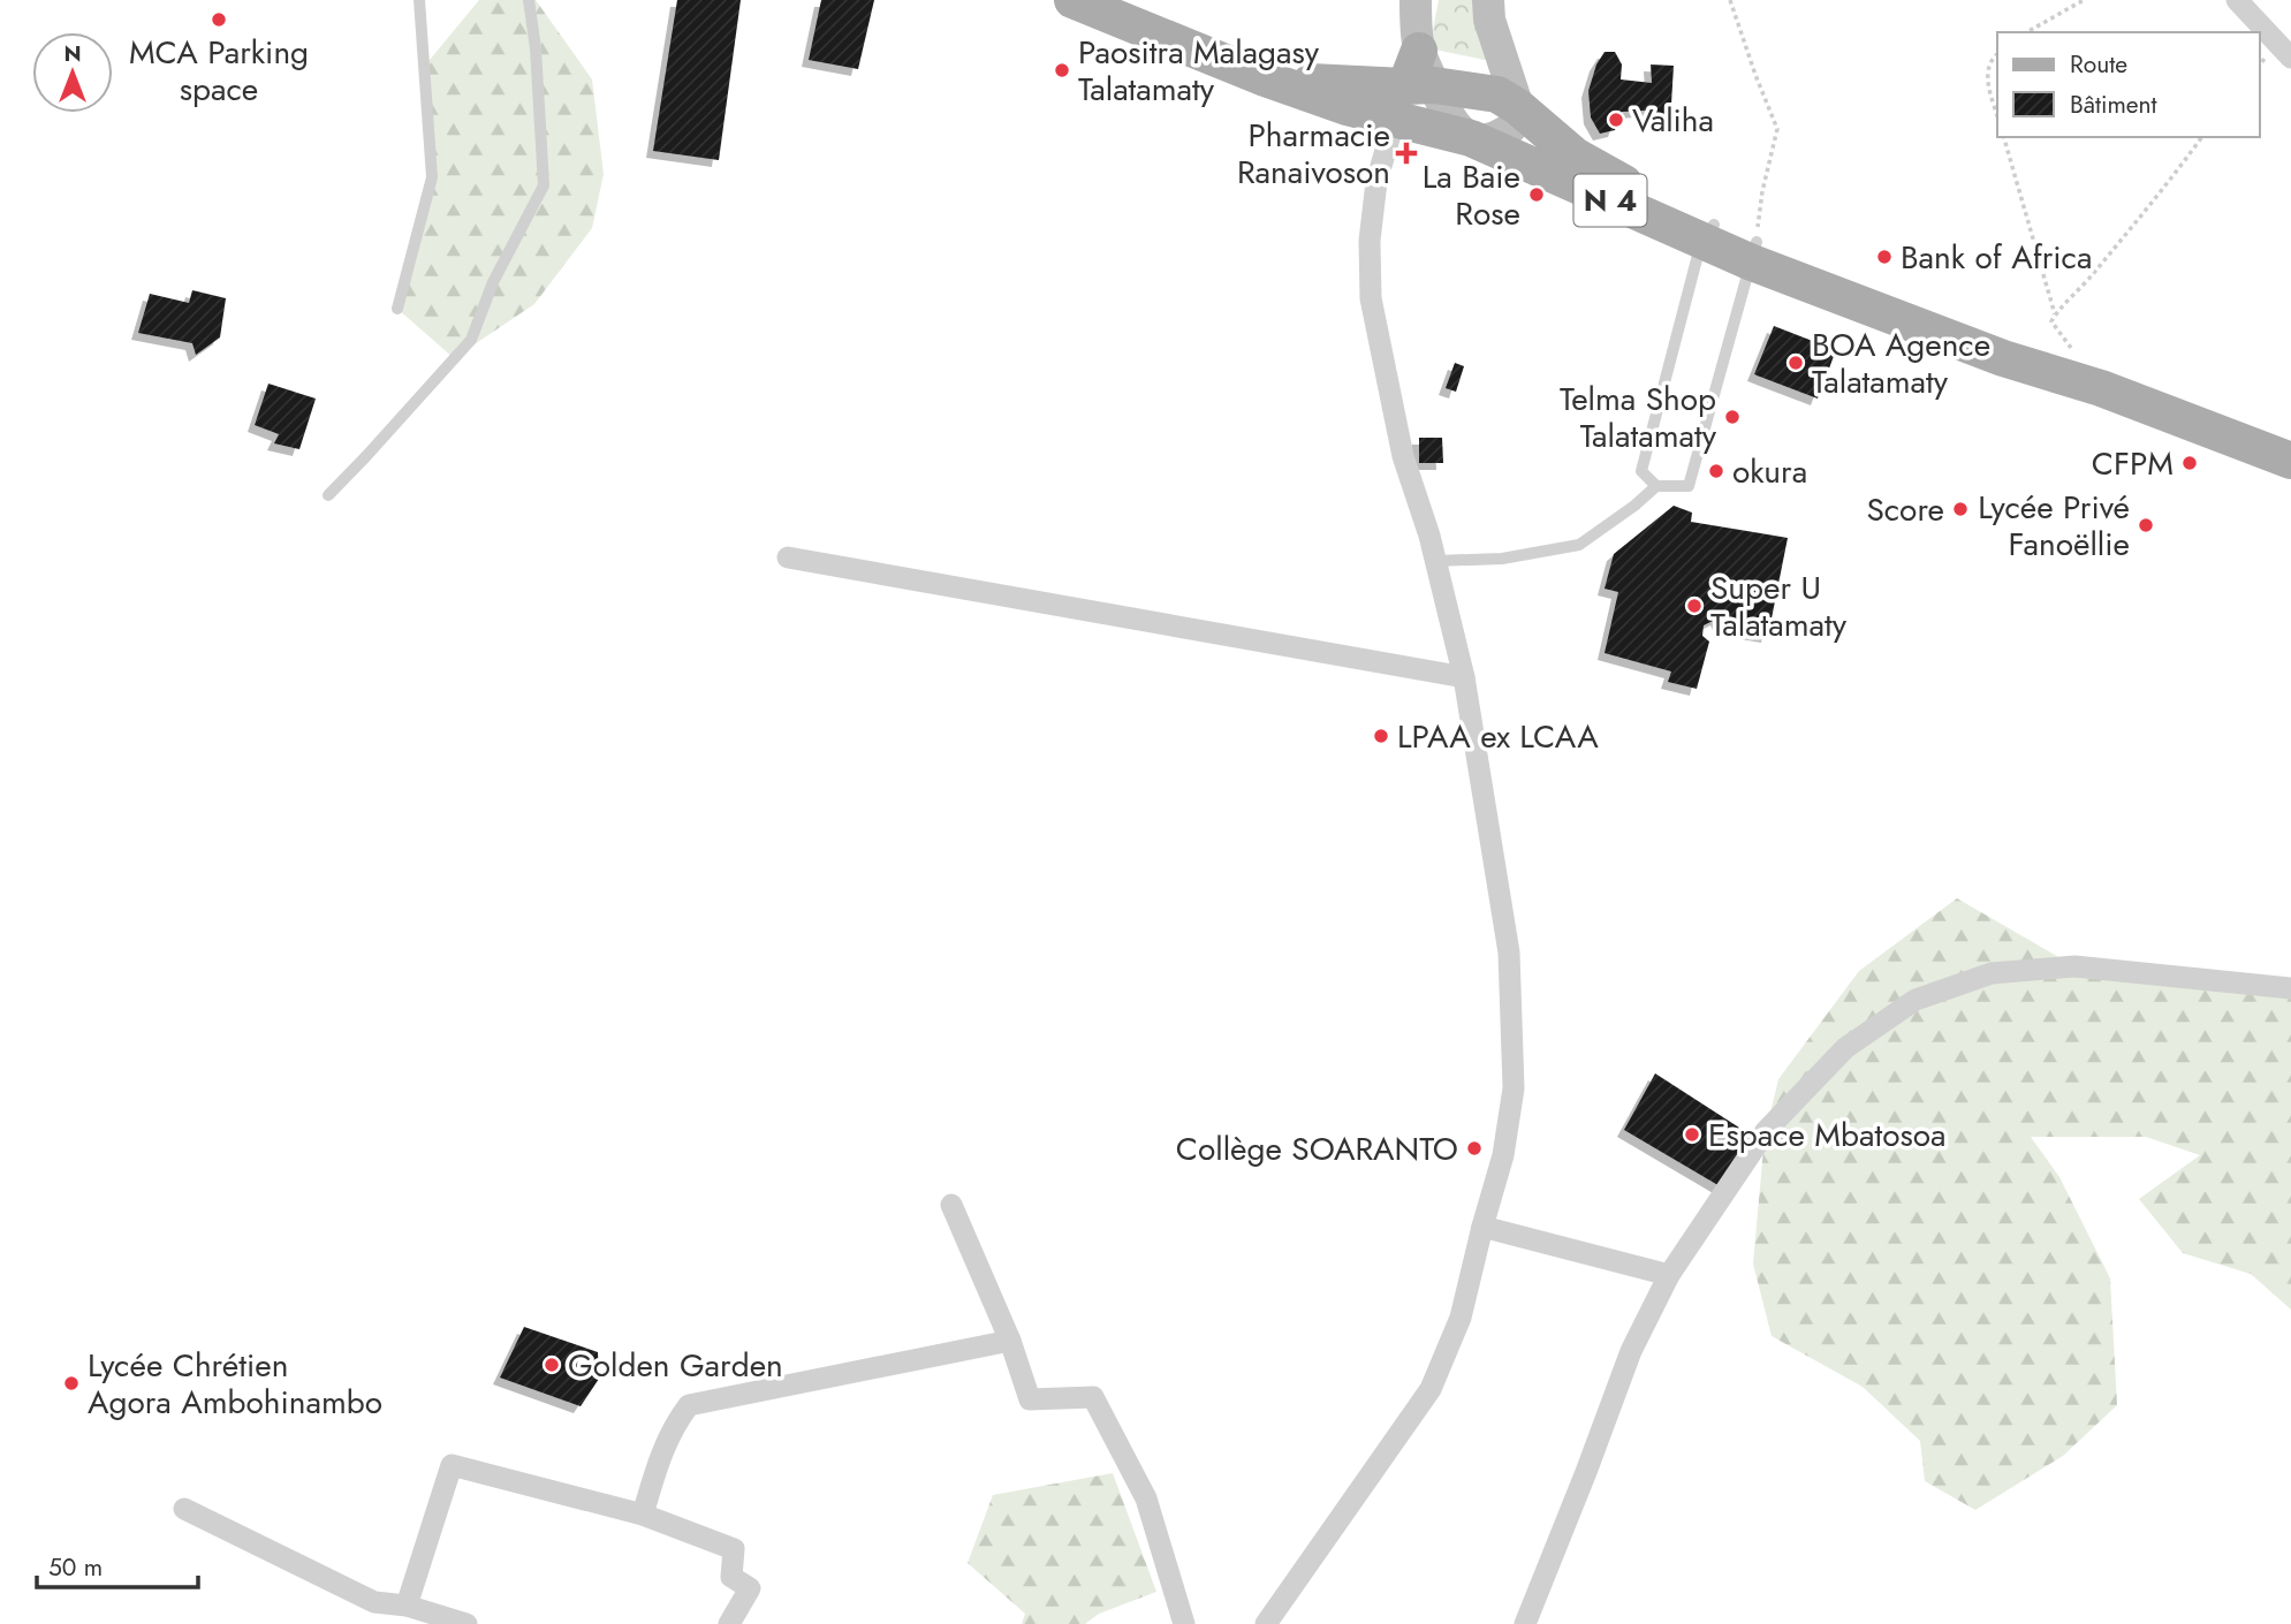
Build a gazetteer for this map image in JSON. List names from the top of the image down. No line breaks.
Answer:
{"streets":{"main road":["N 4"]},"places":{"other":["MCA Parking space","Paositra Malagasy Talatamaty","Valiha","La Baie Rose","Bank of Africa","BOA Agence Talatamaty","Telma Shop Talatamaty","CFPM","okura","Score","Lycée Privé Fanoëllie","Super U Talatamaty","LPAA ex LCAA","Espace Mbatosoa","Collège SOARANTO","Golden Garden","Lycée Chrétien Agora Ambohinambo"],"health":["Pharmacie Ranaivoson"]},"legend":["Route","Bâtiment"],"scale_bar":"50 m","north":"top"}
